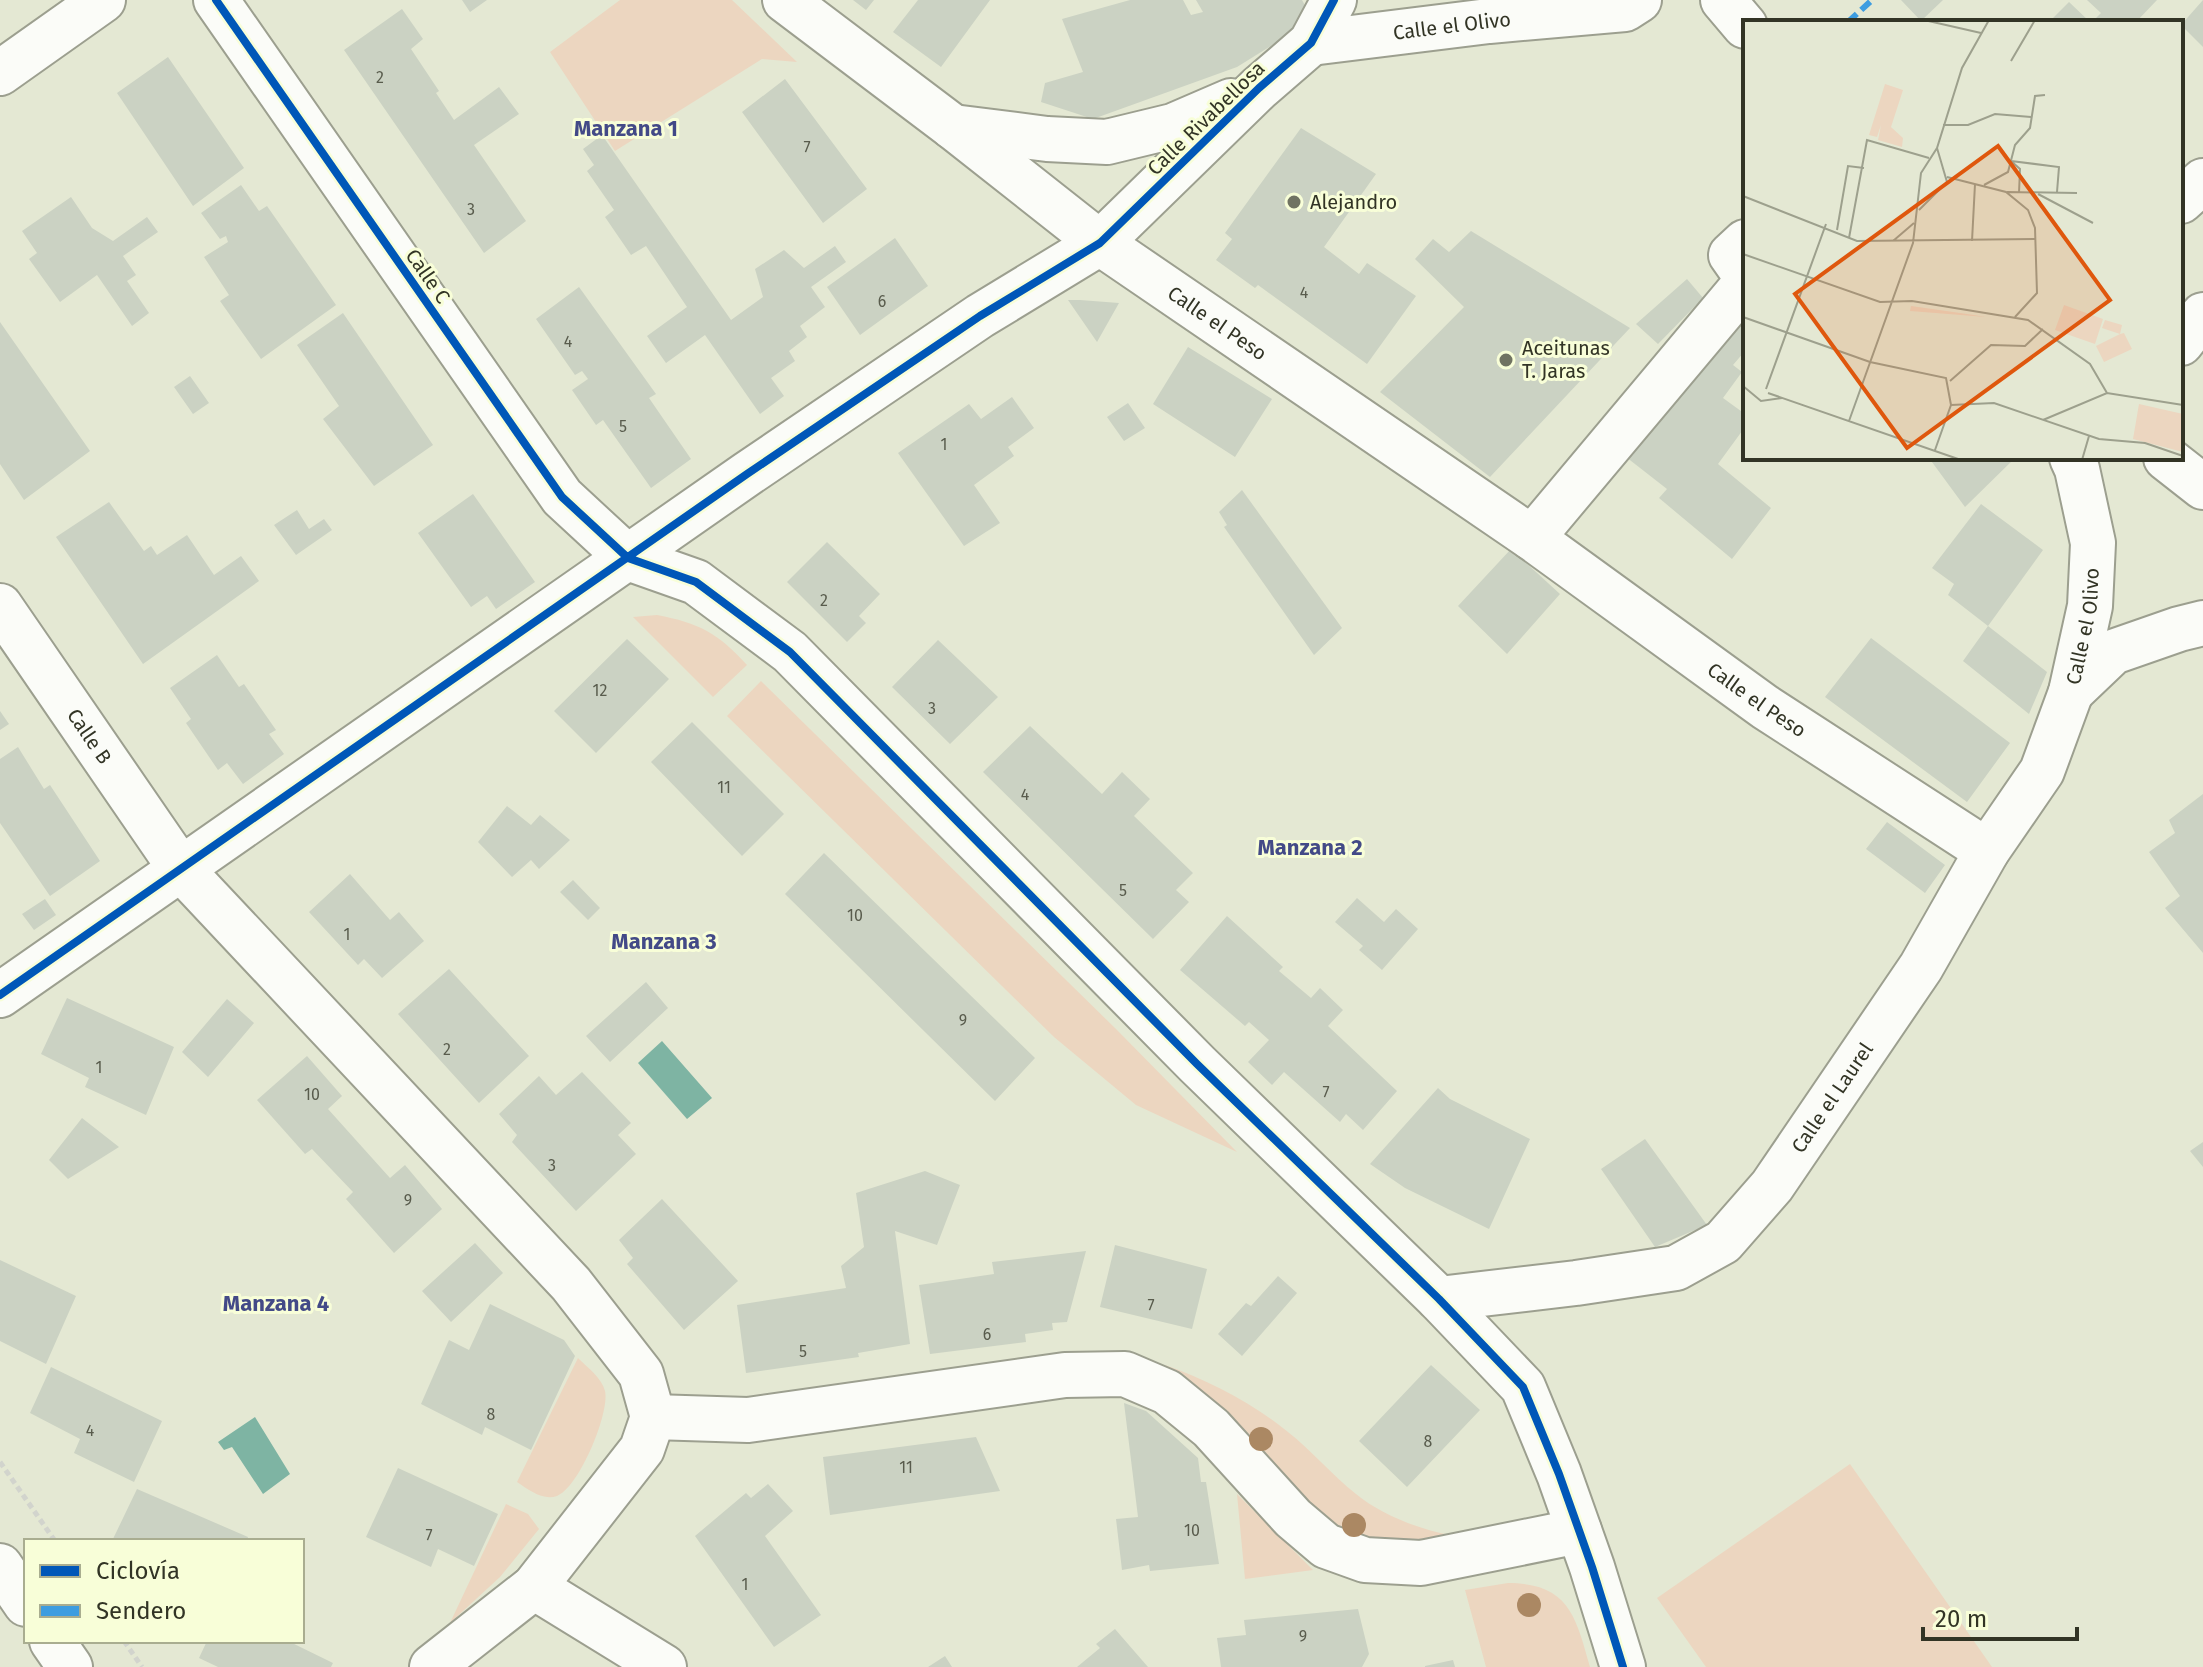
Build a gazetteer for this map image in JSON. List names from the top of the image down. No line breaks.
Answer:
{"streets":{"street":["Calle el Olivo","Calle Rivabellosa","Calle C","Calle el Peso","Calle B","Calle el Laurel"]},"crossings":[["Calle el Olivo","Calle Rivabellosa"],["Calle el Olivo","Calle el Laurel"],["Calle Rivabellosa","Calle C"],["Calle Rivabellosa","Calle el Peso"],["Calle Rivabellosa","Calle B"],["Calle el Peso","Calle el Laurel"]],"districts":["Manzana 1","Manzana 2","Manzana 3","Manzana 4"],"places":["Alejandro","Aceitunas T. Jaras"],"house_numbers":["2","7","3","4","6","4","5","1","2","12","3","11","4","5","10","1","9","2","1","7","10","3","9","7","6","5","8","4","8","11","10","7","1","9"],"legend":["Ciclovía","Sendero"],"scale_bar":"20 m"}
